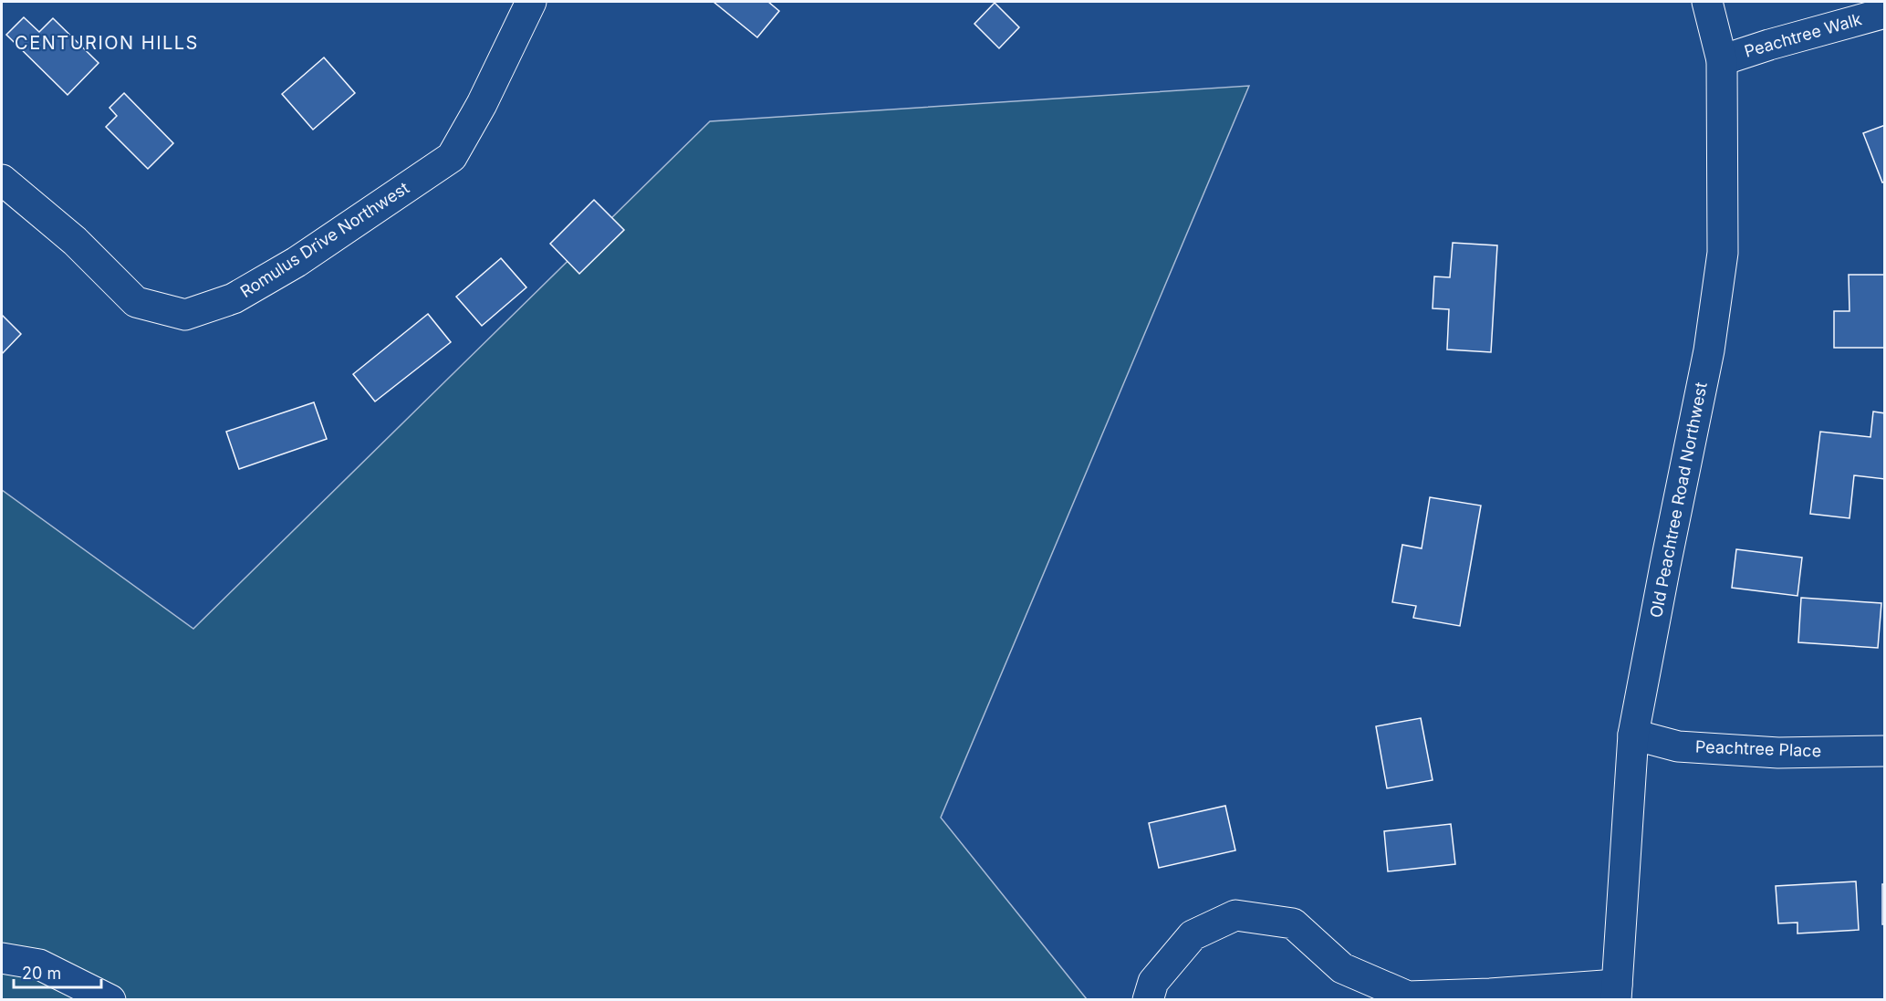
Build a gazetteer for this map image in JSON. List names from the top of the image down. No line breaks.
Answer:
{"streets":{"street":["Peachtree Walk","Romulus Drive Northwest","Old Peachtree Road Northwest","Peachtree Place"]},"crossings":[["Peachtree Walk","Old Peachtree Road Northwest"],["Old Peachtree Road Northwest","Peachtree Place"]],"districts":["CENTURION HILLS"],"scale_bar":"20 m"}
